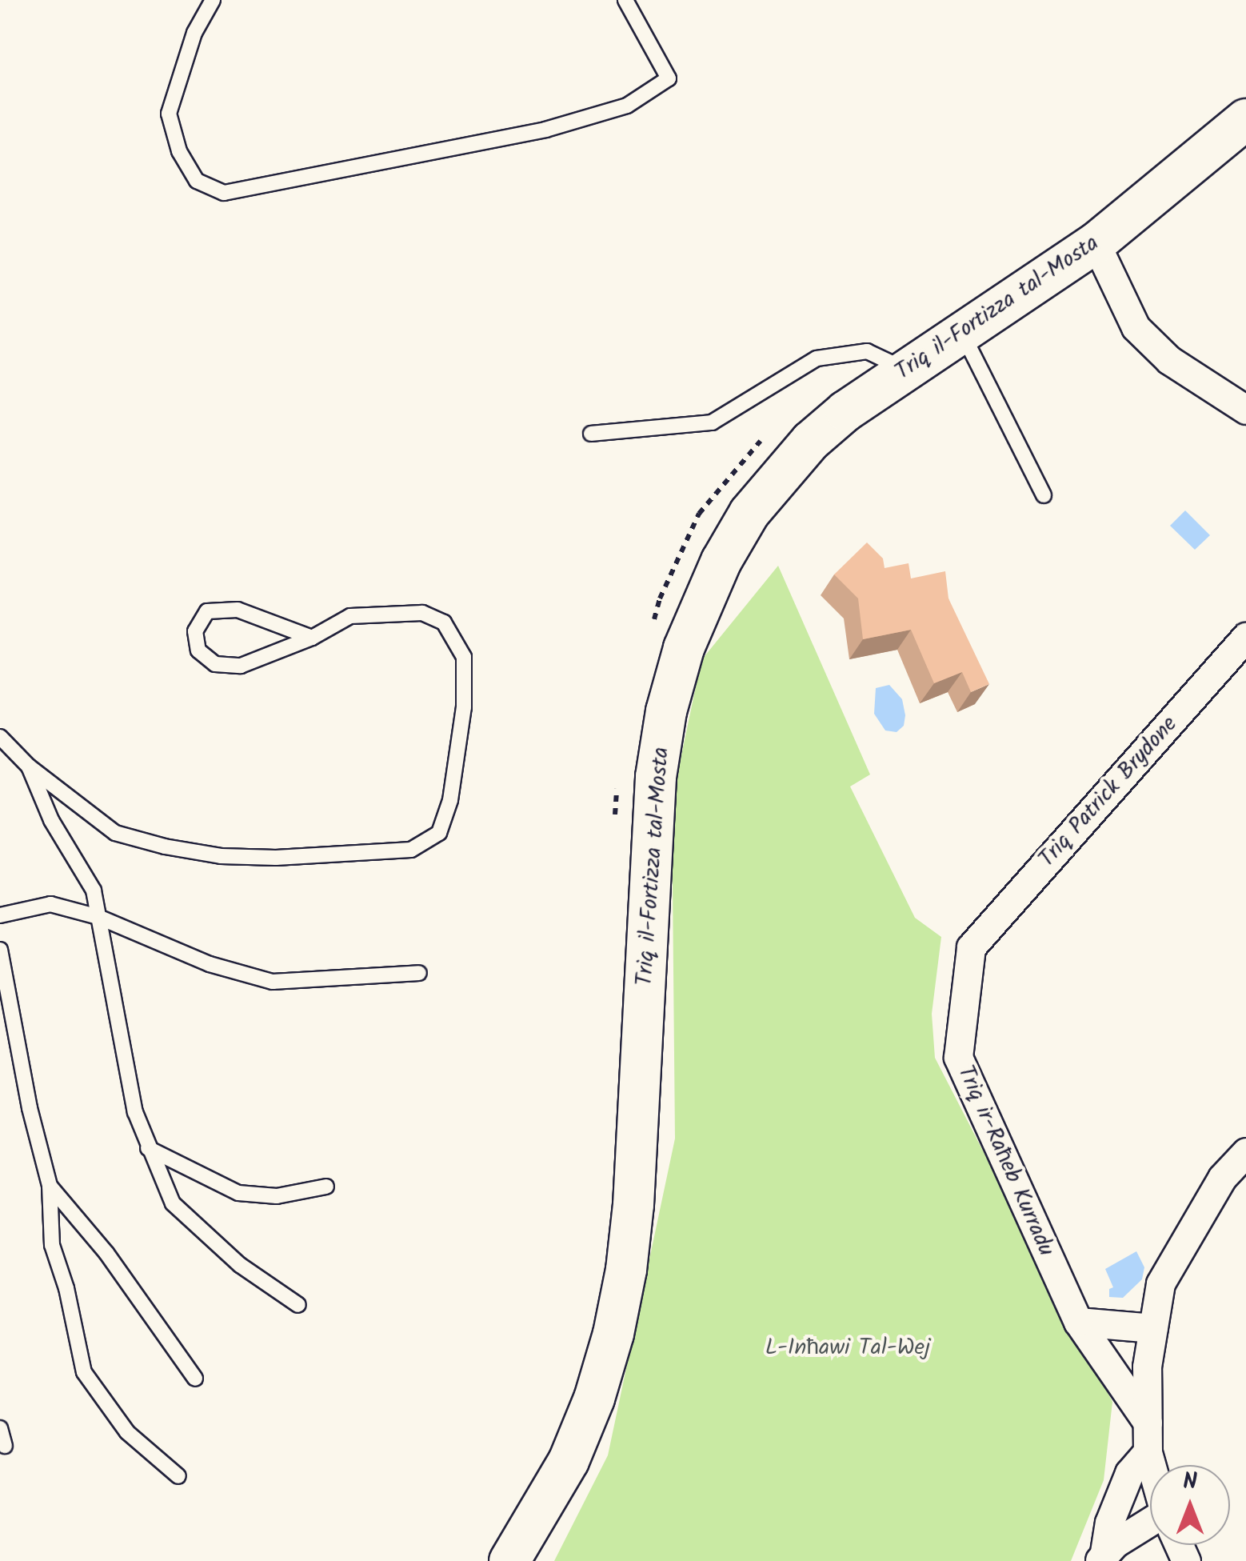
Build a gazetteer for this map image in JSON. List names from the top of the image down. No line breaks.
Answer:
{"streets":{"main road":["Triq il-Fortizza tal-Mosta"],"street":["Triq Patrick Brydone","Triq ir-Raħeb Kurradu"]},"crossings":[["Triq Patrick Brydone","Triq ir-Raħeb Kurradu"]],"parks":["L-Inħawi Tal-Wej"],"north":"top"}
